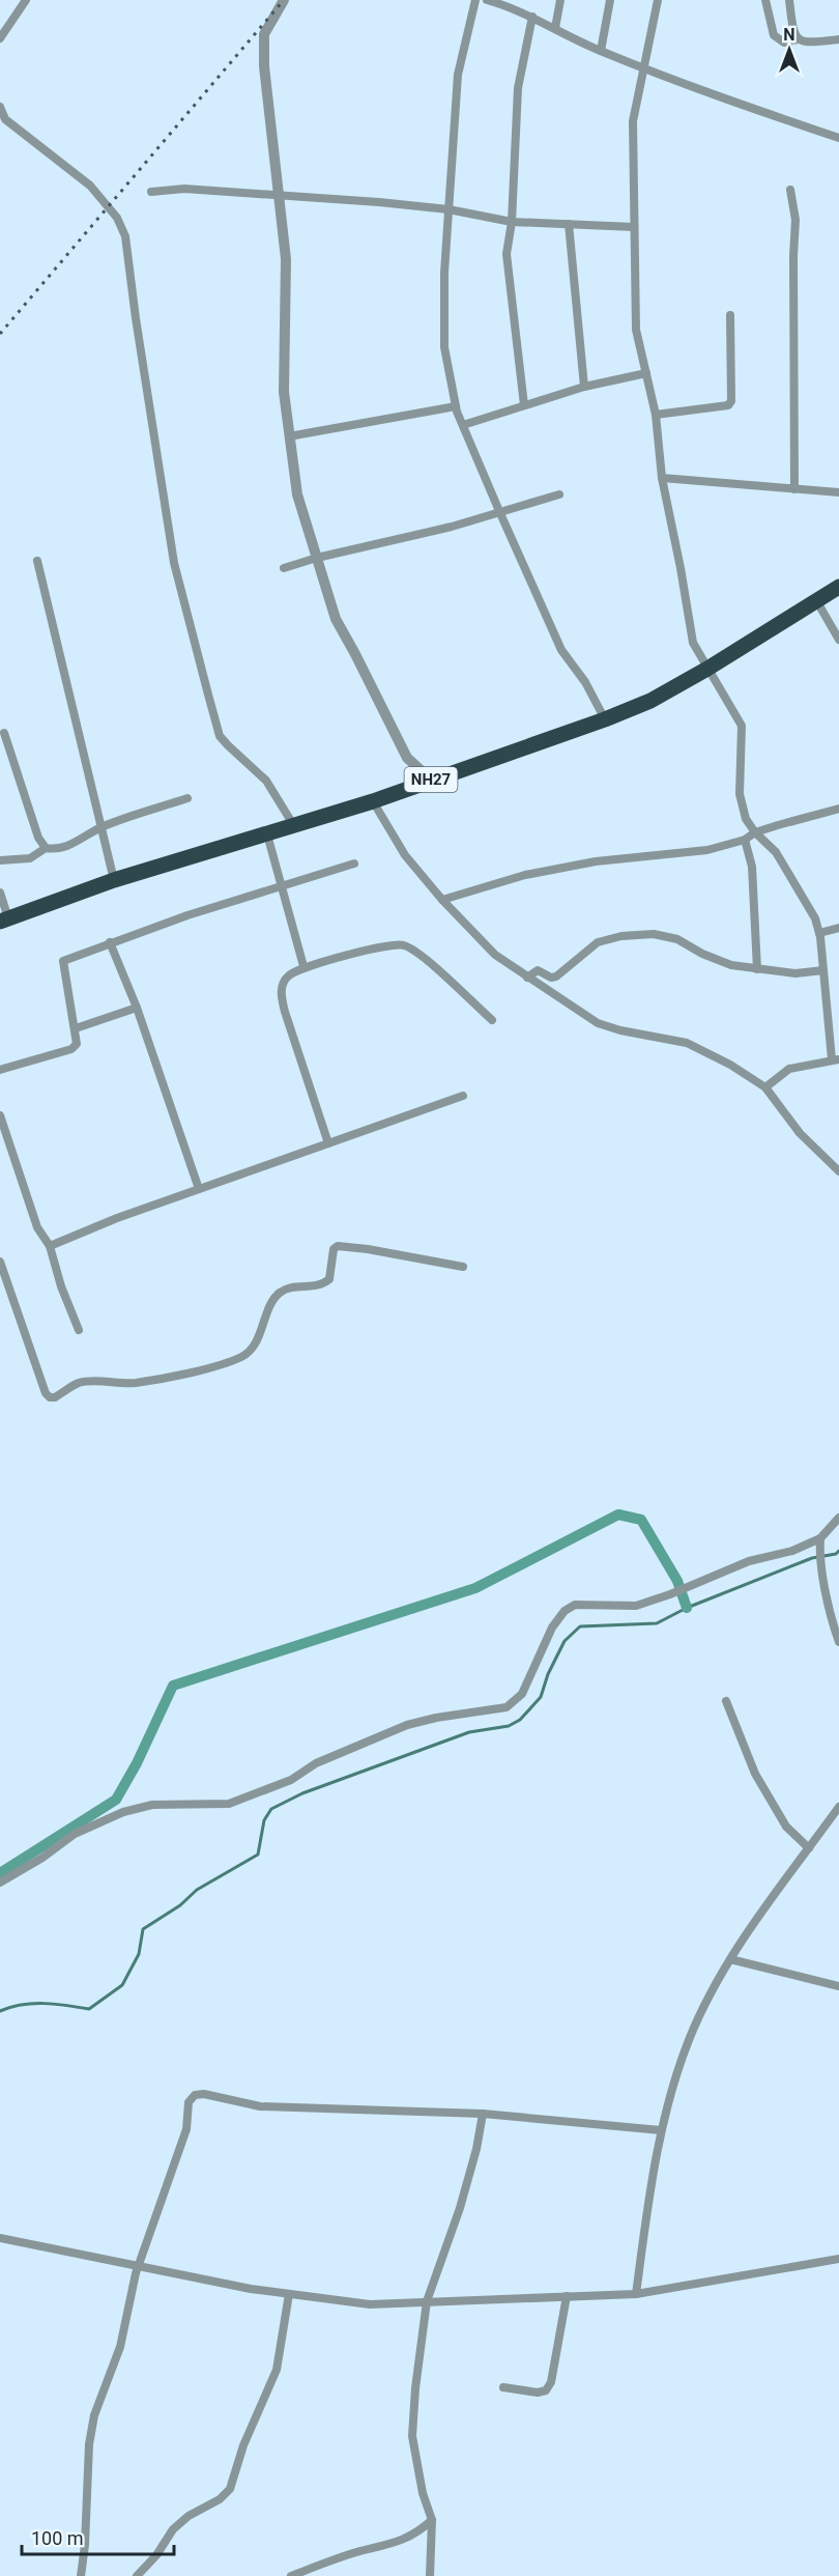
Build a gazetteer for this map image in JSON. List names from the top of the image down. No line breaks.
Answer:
{"streets":{"highway":["NH27"]},"scale_bar":"100 m","north":"top"}
